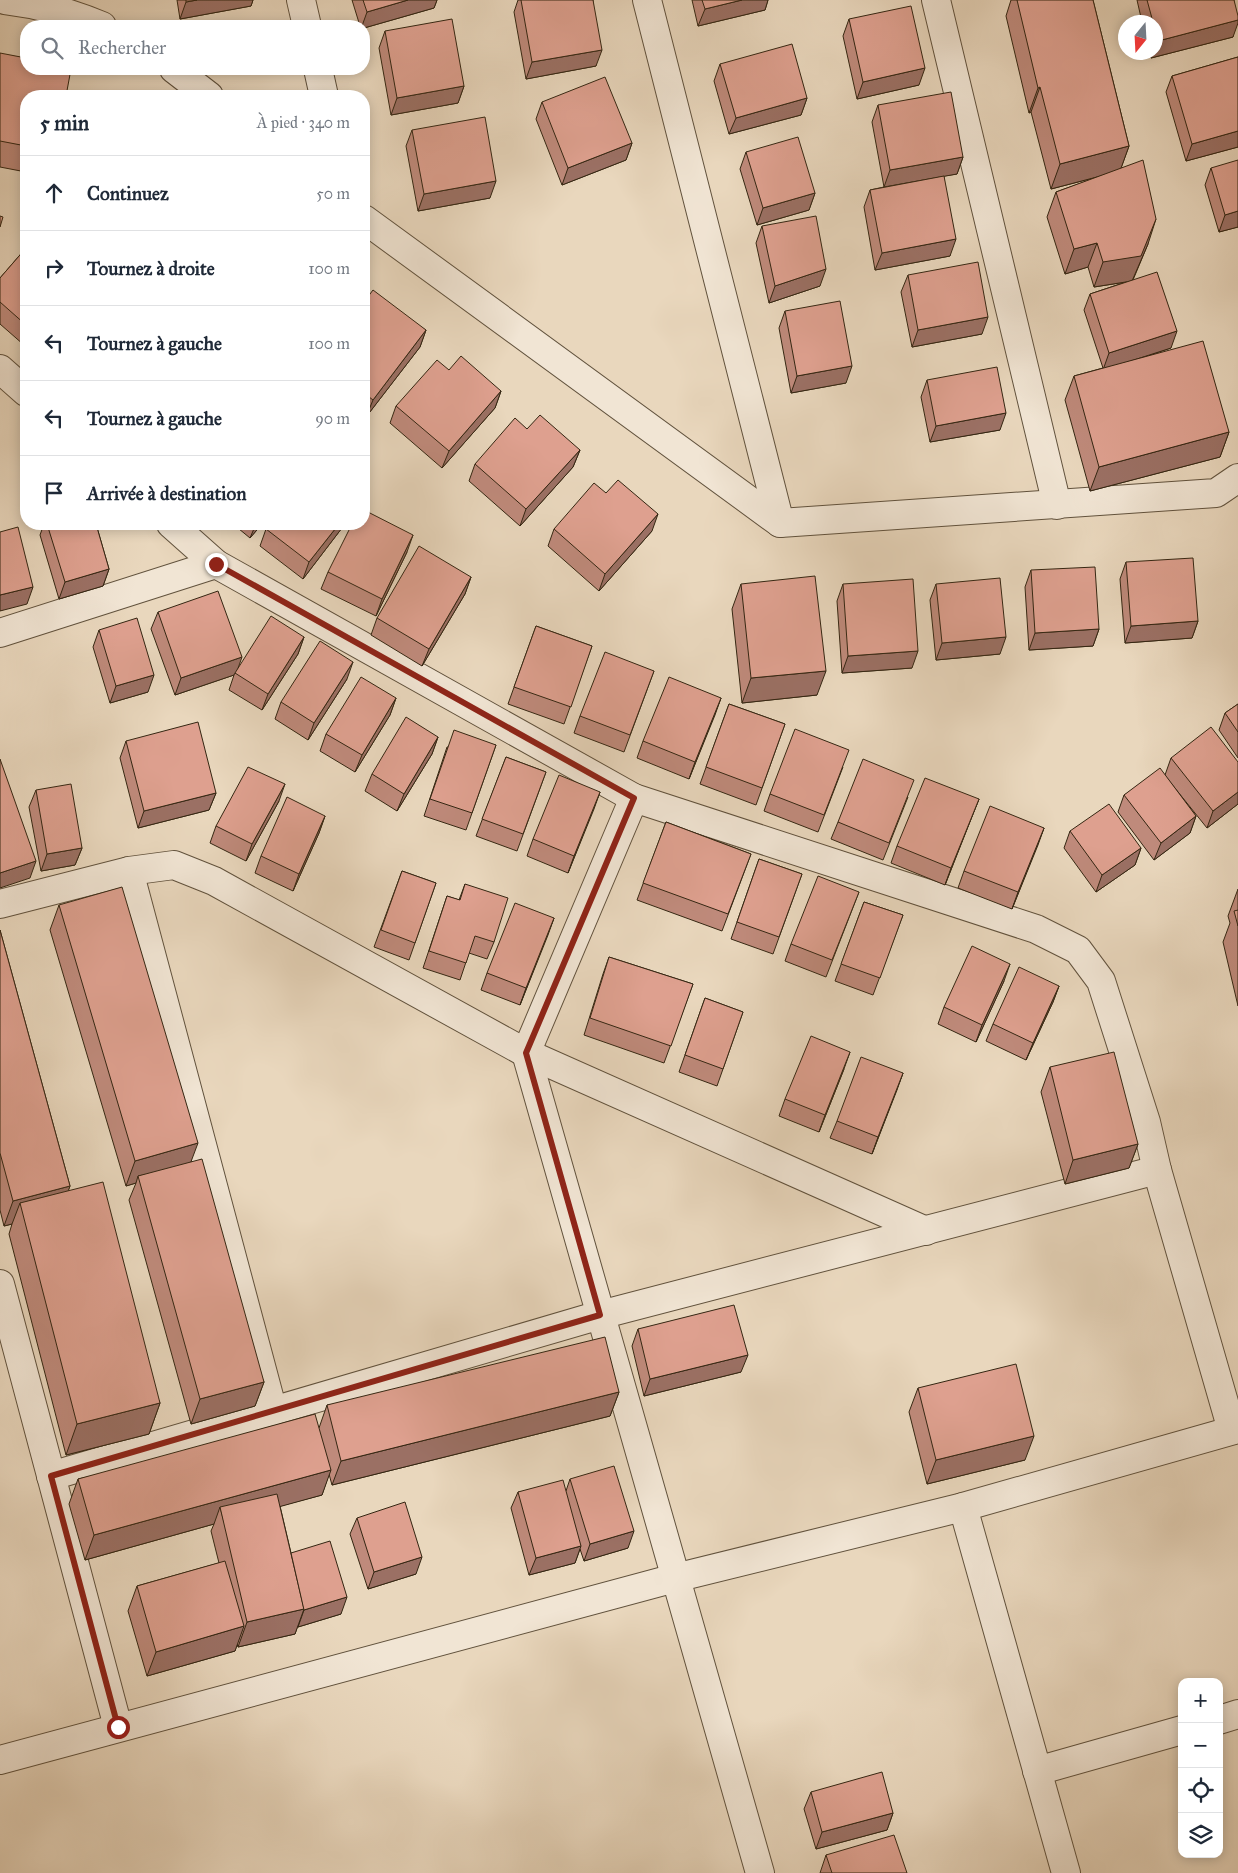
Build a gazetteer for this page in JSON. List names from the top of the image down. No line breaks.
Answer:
{"north":"bottom","page":{"search":"Rechercher","heading":["5 min","À pied · 340 m"],"list":[["Continuez","50 m"],["Tournez à droite","100 m"],["Tournez à gauche","100 m"],["Tournez à gauche","90 m"],"Arrivée à destination"],"map_buttons":["+","−"]}}
